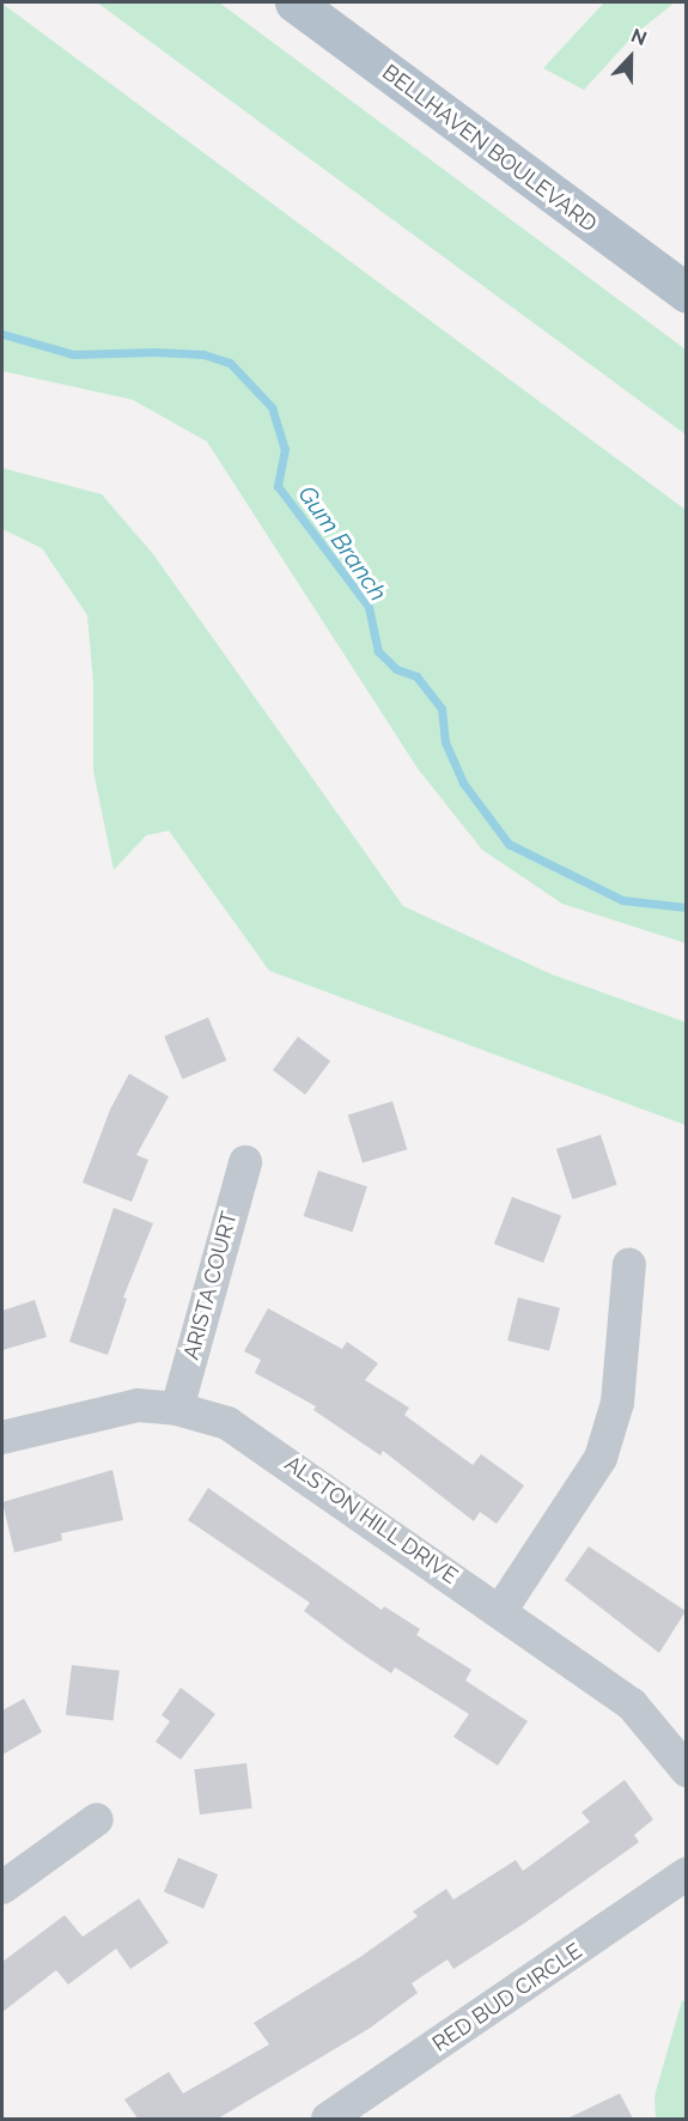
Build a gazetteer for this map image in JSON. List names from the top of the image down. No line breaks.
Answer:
{"streets":{"main road":["BELLHAVEN BOULEVARD"],"street":["ARISTA COURT","ALSTON HILL DRIVE","RED BUD CIRCLE"]},"crossings":[["ARISTA COURT","ALSTON HILL DRIVE"]],"water":["Gum Branch"],"north":"top"}
